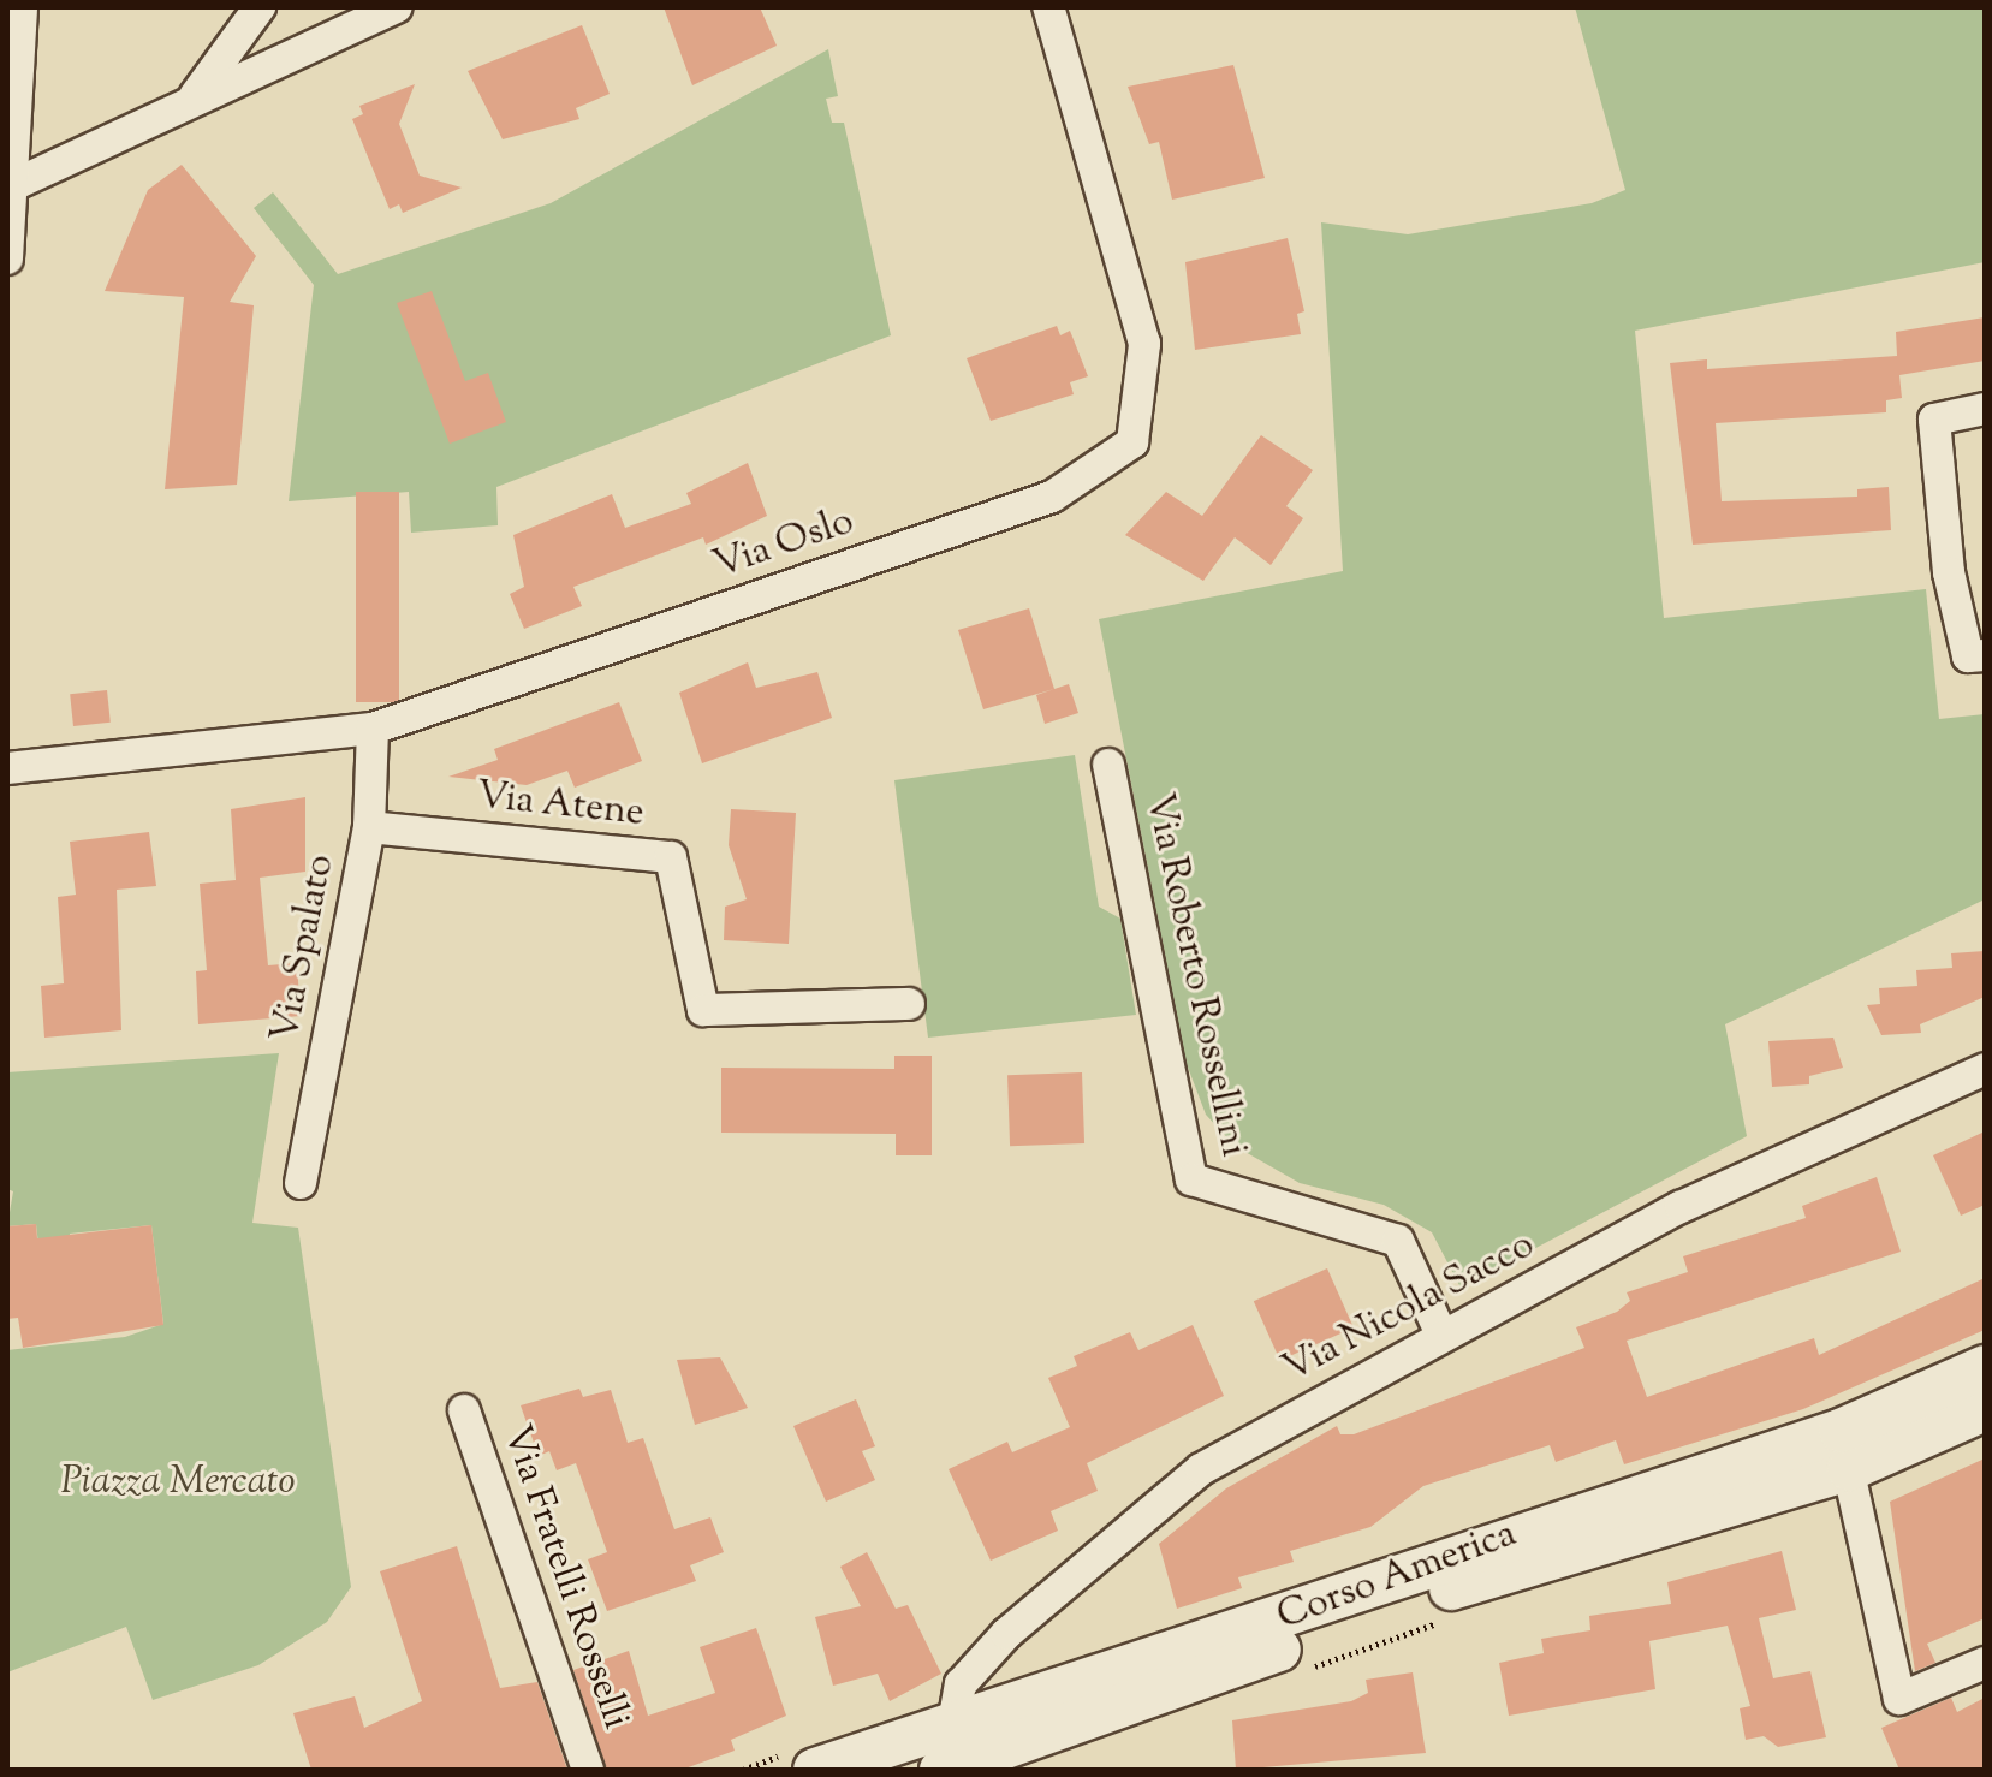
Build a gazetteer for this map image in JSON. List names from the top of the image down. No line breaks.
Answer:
{"streets":{"street":["Via Oslo","Via Atene","Via Spalato","Via Roberto Rossellini","Via Nicola Sacco","Corso America","Via Fratelli Rosselli"]},"crossings":[["Via Oslo","Via Spalato"],["Via Atene","Via Spalato"],["Via Roberto Rossellini","Via Nicola Sacco"],["Via Nicola Sacco","Corso America"]],"parks":["Piazza Mercato"]}
